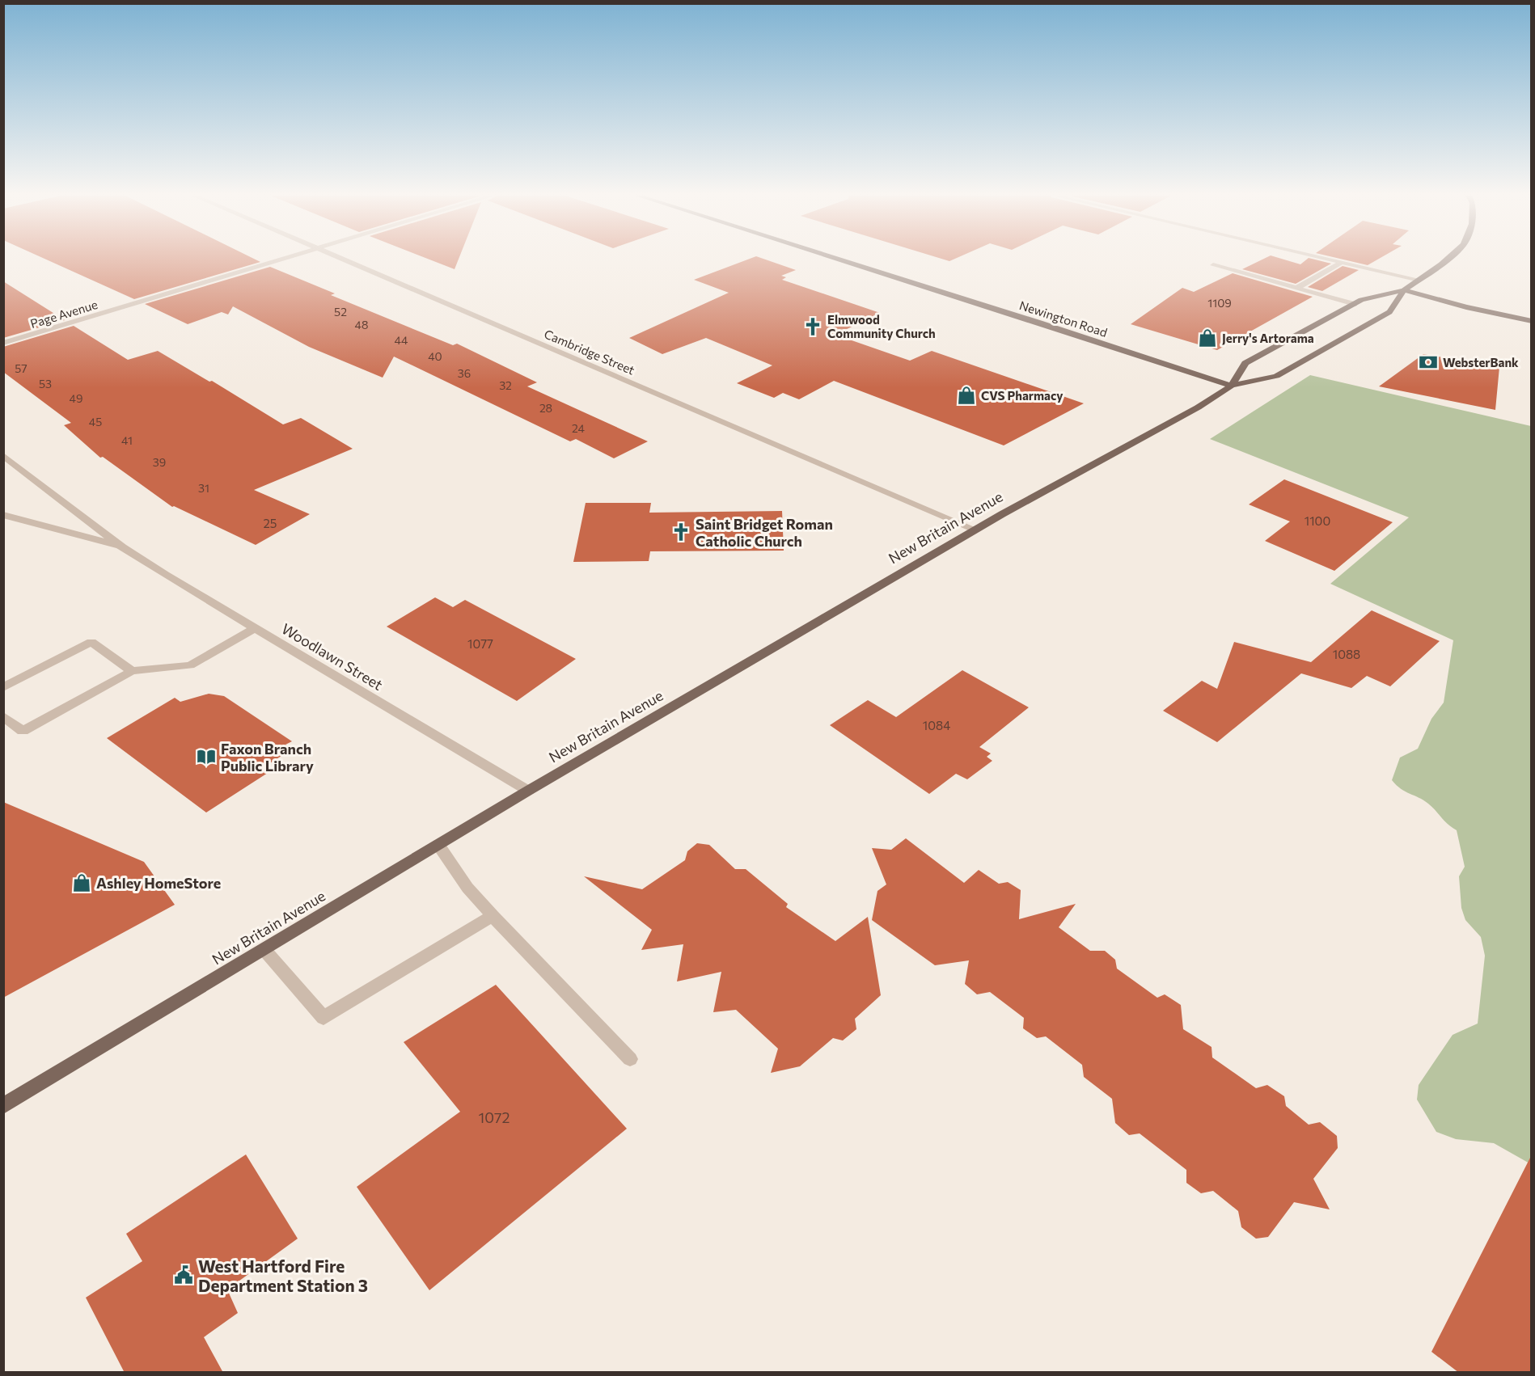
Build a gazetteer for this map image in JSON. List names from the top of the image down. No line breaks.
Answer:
{"streets":{"main road":["Newington Road","New Britain Avenue"],"street":["Page Avenue","Cambridge Street","Woodlawn Street"]},"crossings":[["Newington Road","New Britain Avenue"],["Cambridge Street","New Britain Avenue"],["New Britain Avenue","Woodlawn Street"]],"places":{"church":["Elmwood Community Church","Saint Bridget Roman Catholic Church"],"shop":["Jerry's Artorama","CVS Pharmacy","Ashley HomeStore"],"bank":["WebsterBank"],"library":["Faxon Branch Public Library"],"public building":["West Hartford Fire Department Station 3"]},"house_numbers":["1109","52","48","44","40","57","36","53","32","49","28","45","24","41","39","31","1100","25","1077","1088","1084","1072"]}
